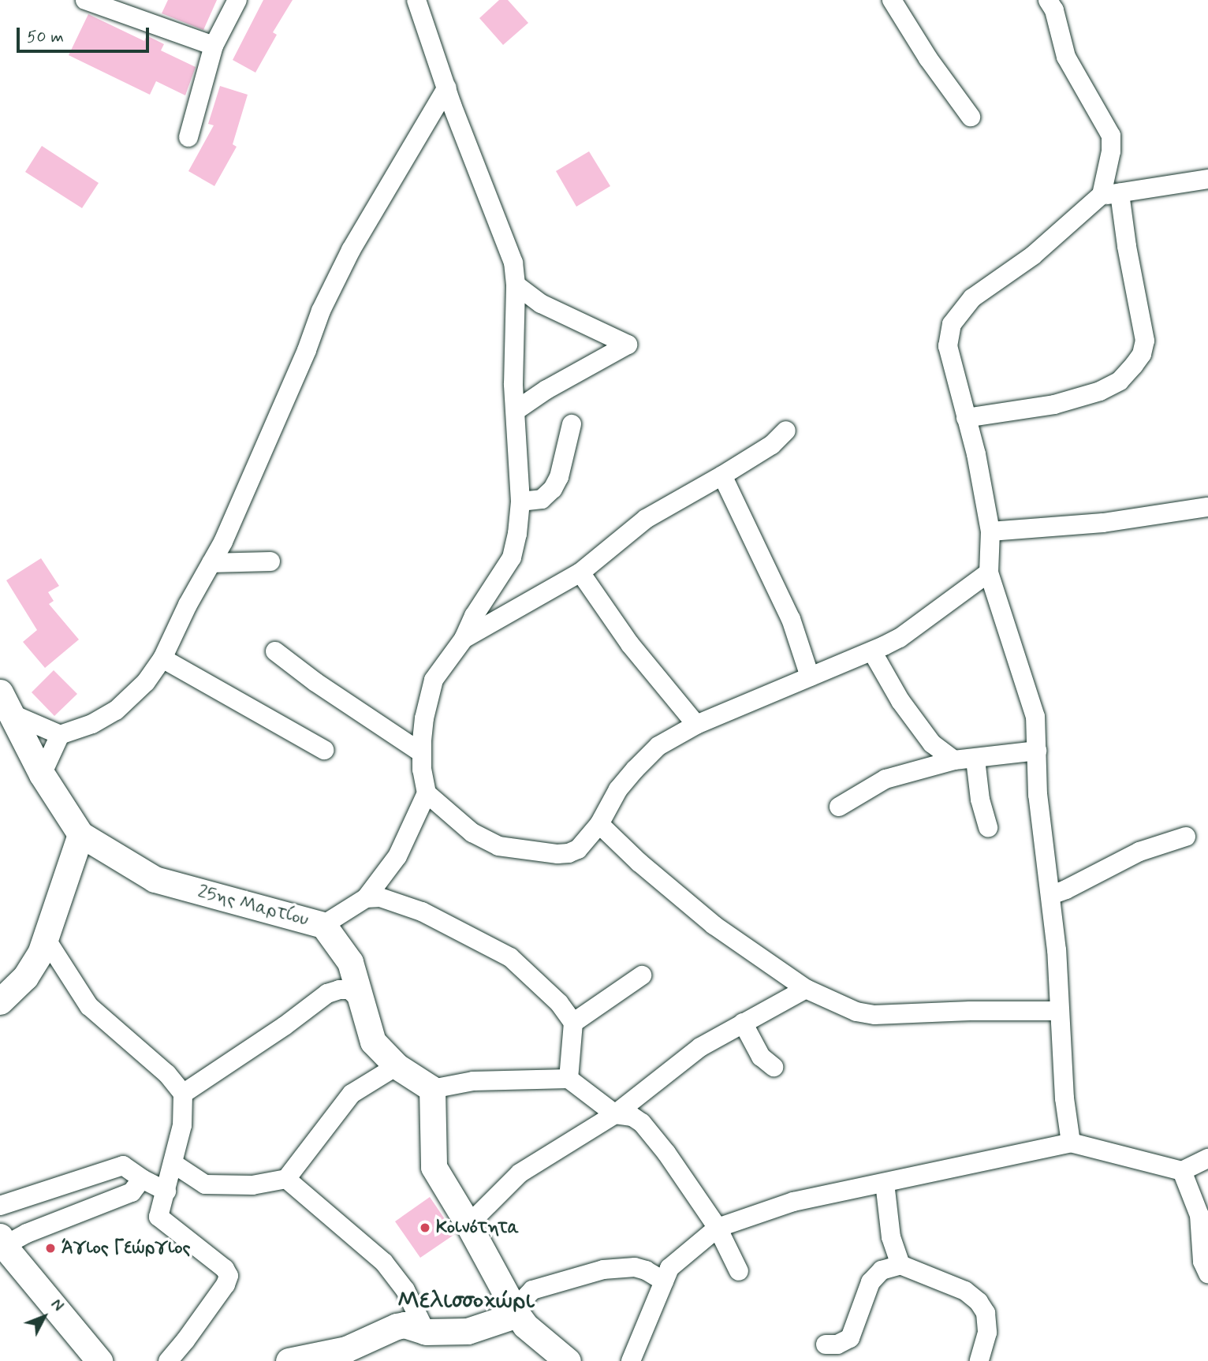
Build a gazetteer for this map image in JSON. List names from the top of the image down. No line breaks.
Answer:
{"streets":{"main road":["25ης Μαρτίου"]},"districts":["Μελισσοχώρι"],"places":["Κοινότητα","Άγιος Γεώργιος"],"scale_bar":"50 m","north":"top right"}
